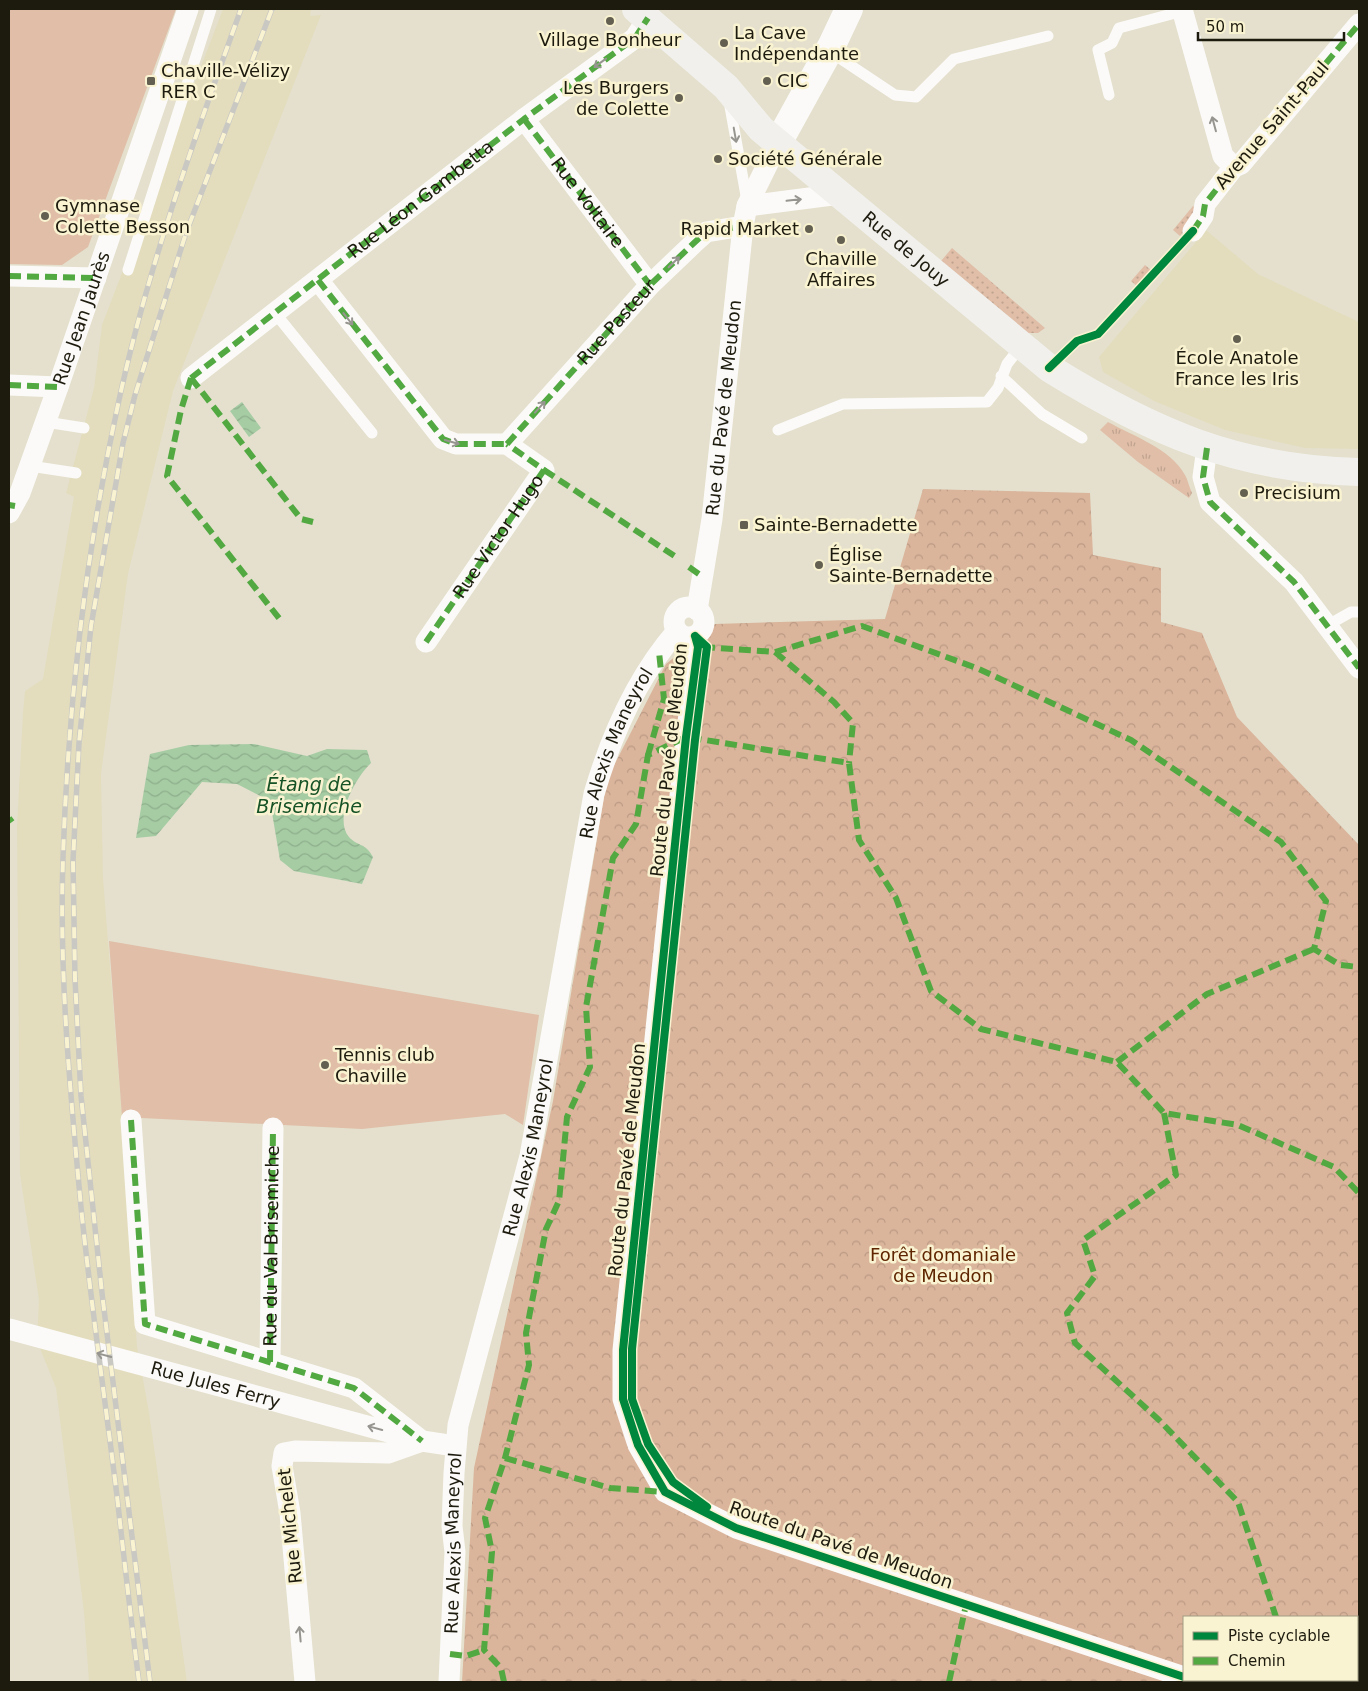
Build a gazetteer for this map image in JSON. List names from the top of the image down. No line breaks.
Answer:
{"streets":{"main road":["Rue de Jouy"],"street":["Avenue Saint-Paul","Rue Léon Gambetta","Rue Voltaire","Rue Jean Jaurès","Rue Pasteur","Rue du Pavé de Meudon","Rue Victor Hugo","Rue Alexis Maneyrol","Route du Pavé de Meudon","Rue du Val Brisemiche","Rue Jules Ferry","Rue Michelet"]},"crossings":[["Rue Léon Gambetta","Rue Voltaire"],["Rue Léon Gambetta","Rue de Jouy"],["Rue Voltaire","Rue Pasteur"],["Rue de Jouy","Rue du Pavé de Meudon"],["Rue Pasteur","Rue du Pavé de Meudon"],["Rue Pasteur","Rue Victor Hugo"],["Rue du Pavé de Meudon","Rue Alexis Maneyrol"],["Rue du Pavé de Meudon","Route du Pavé de Meudon"],["Rue Alexis Maneyrol","Route du Pavé de Meudon"],["Rue Alexis Maneyrol","Rue Michelet"],["Rue du Val Brisemiche","Rue Jules Ferry"],["Rue du Val Brisemiche","Rue Michelet"],["Rue Jules Ferry","Rue Michelet"]],"one_way":["Rue Pasteur","Rue Jules Ferry"],"water":["Étang de Brisemiche"],"parks":["Forêt domaniale de Meudon"],"places":{"other":["Village Bonheur","La Cave Indépendante","CIC","Les Burgers de Colette","Société Générale","Gymnase Colette Besson","Rapid Market","Chaville Affaires","École Anatole France les Iris","Precisium","Église Sainte-Bernadette","Tennis club Chaville"],"transit":["Chaville-Vélizy RER C","Sainte-Bernadette"]},"legend":["Piste cyclable","Chemin"],"scale_bar":"50 m"}
